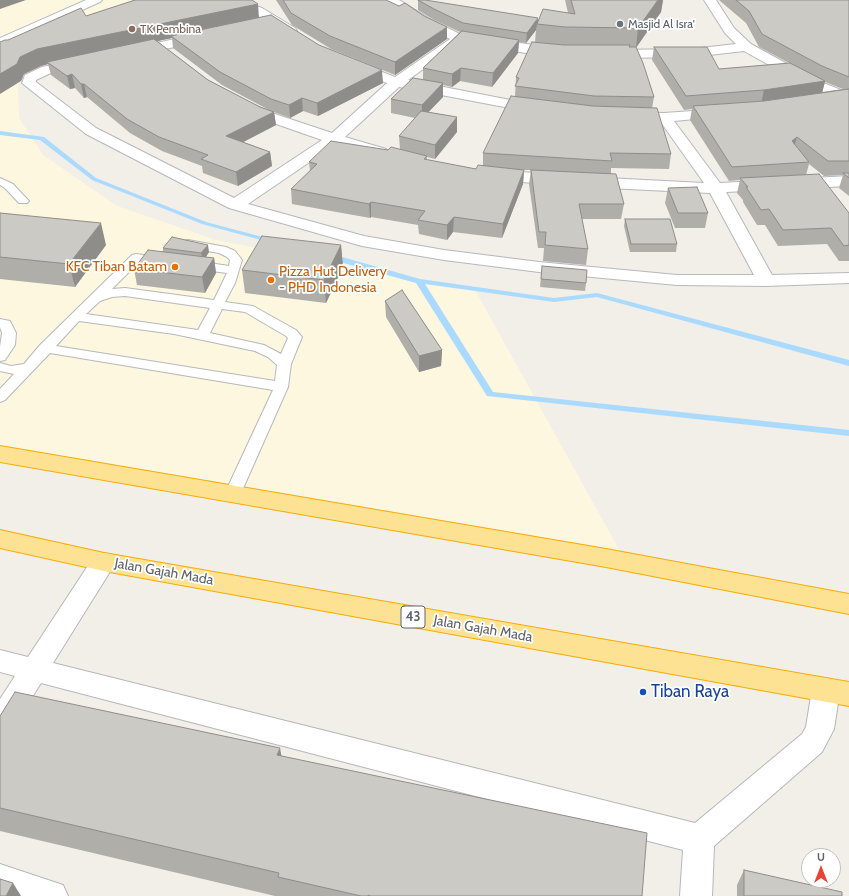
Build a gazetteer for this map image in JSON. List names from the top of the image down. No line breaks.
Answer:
{"streets":{"highway":["Jalan Gajah Mada","43"]},"places":["Masjid Al Isra'","TK Pembina","KFC Tiban Batam","Pizza Hut Delivery - PHD Indonesia","Tiban Raya"],"north":"top"}
